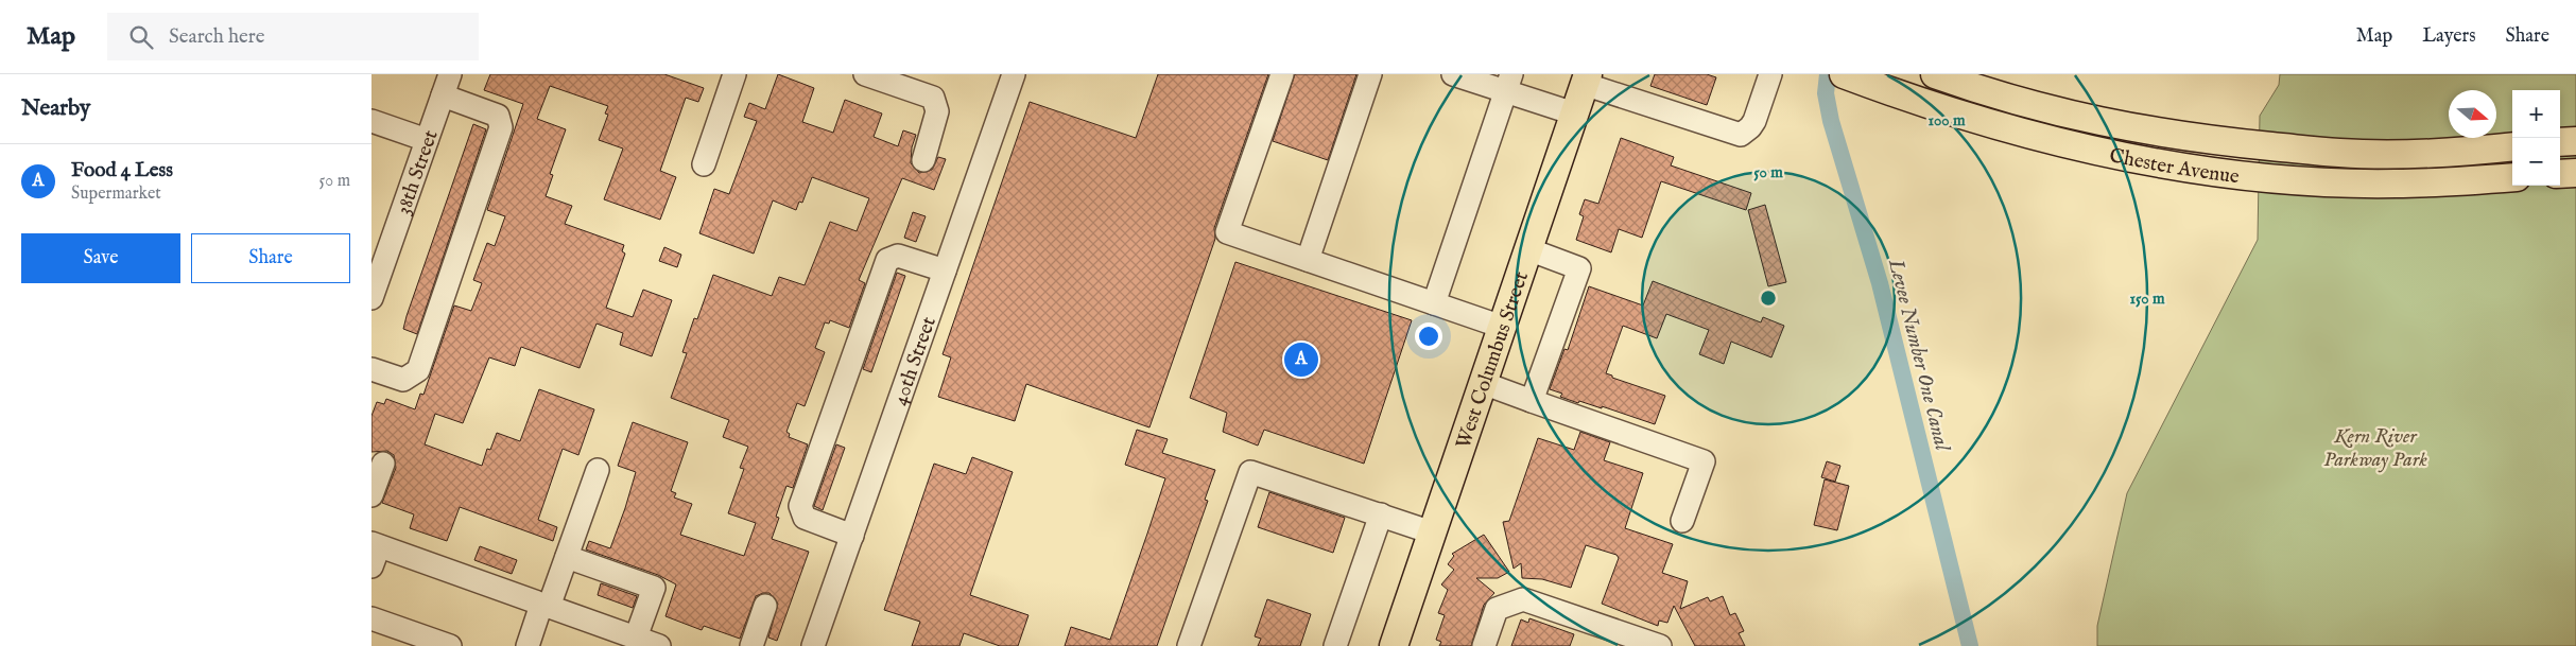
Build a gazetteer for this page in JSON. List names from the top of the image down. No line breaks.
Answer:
{"streets":{"main road":["Chester Avenue","West Columbus Street"],"street":["38th Street","40th Street"]},"water":["Levee Number One Canal"],"parks":["Kern River Parkway Park"],"north":"right","page":{"header":"Map","search":"Search here","nav":["Map","Layers","Share"],"heading":"Nearby","map_buttons":["+","−"],"list":[{"mark":"A","name":"Food 4 Less","note":"Supermarket","value":"50 m"}],"buttons":["Save","Share"],"pins":"A"},"rings":["100 m","50 m","150 m"]}
